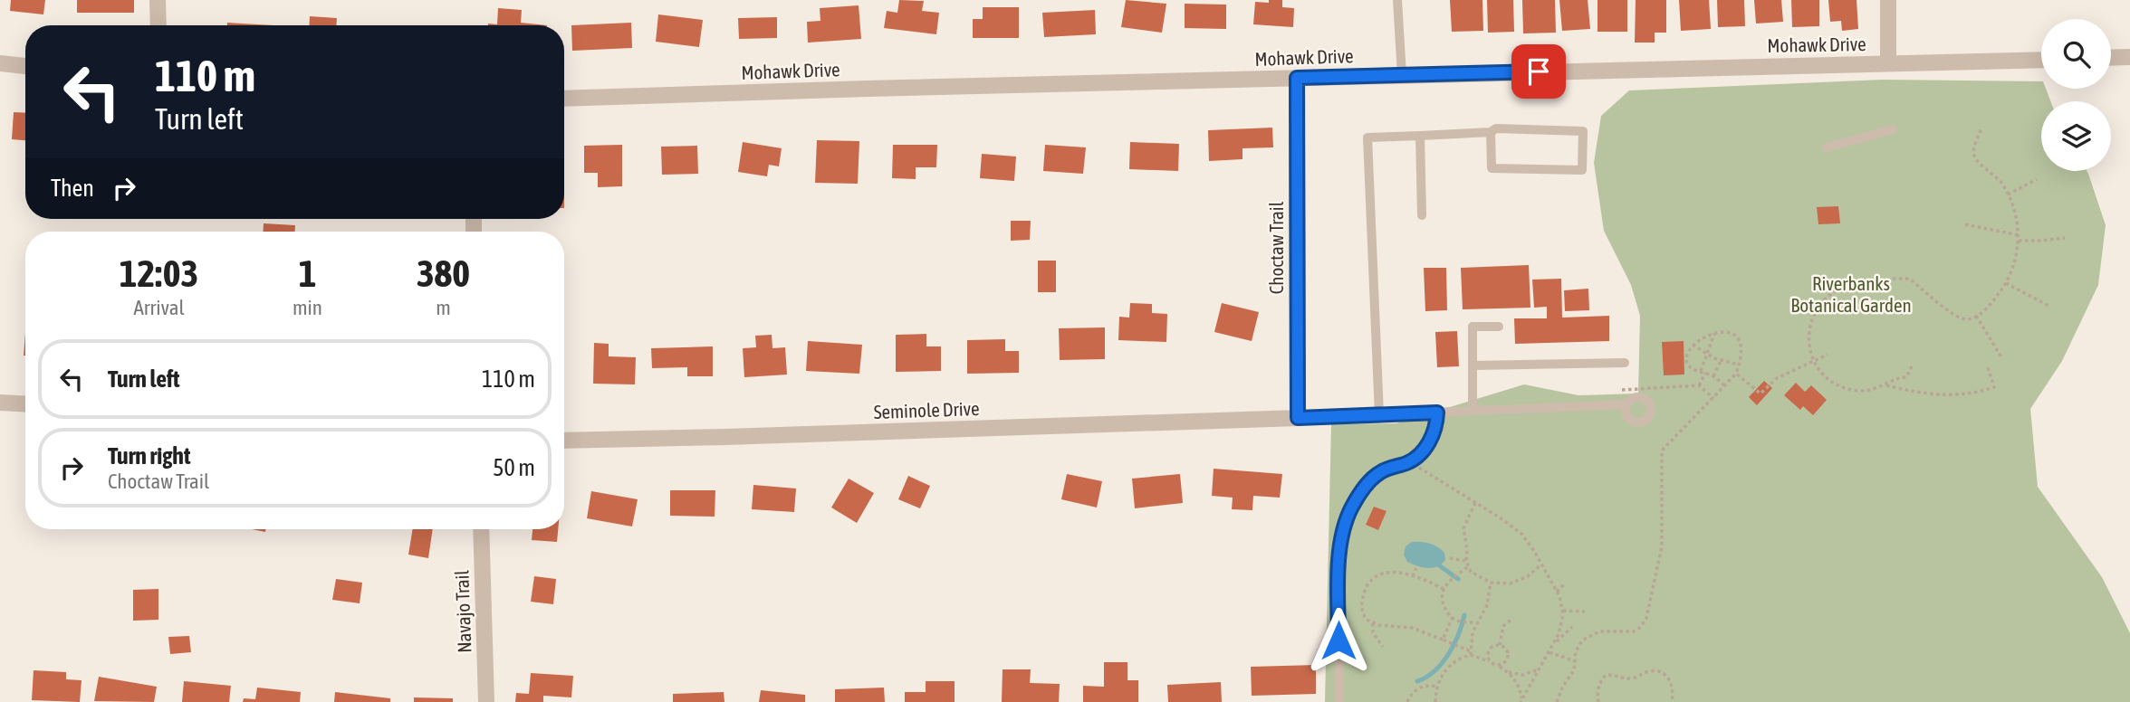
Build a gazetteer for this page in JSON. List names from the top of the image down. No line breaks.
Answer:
{"streets":{"street":["Mohawk Drive","Choctaw Trail","Seminole Drive","Navajo Trail"]},"crossings":[["Mohawk Drive","Choctaw Trail"],["Choctaw Trail","Seminole Drive"]],"parks":["Riverbanks Botanical Garden"],"page":{"turn":["110 m","Turn left"],"then":"Then","eta":["12:03","Arrival","1","min","380","m"],"list":[{"name":"Turn left","value":"110 m"},{"name":"Turn right","note":"Choctaw Trail","value":"50 m"}]}}
